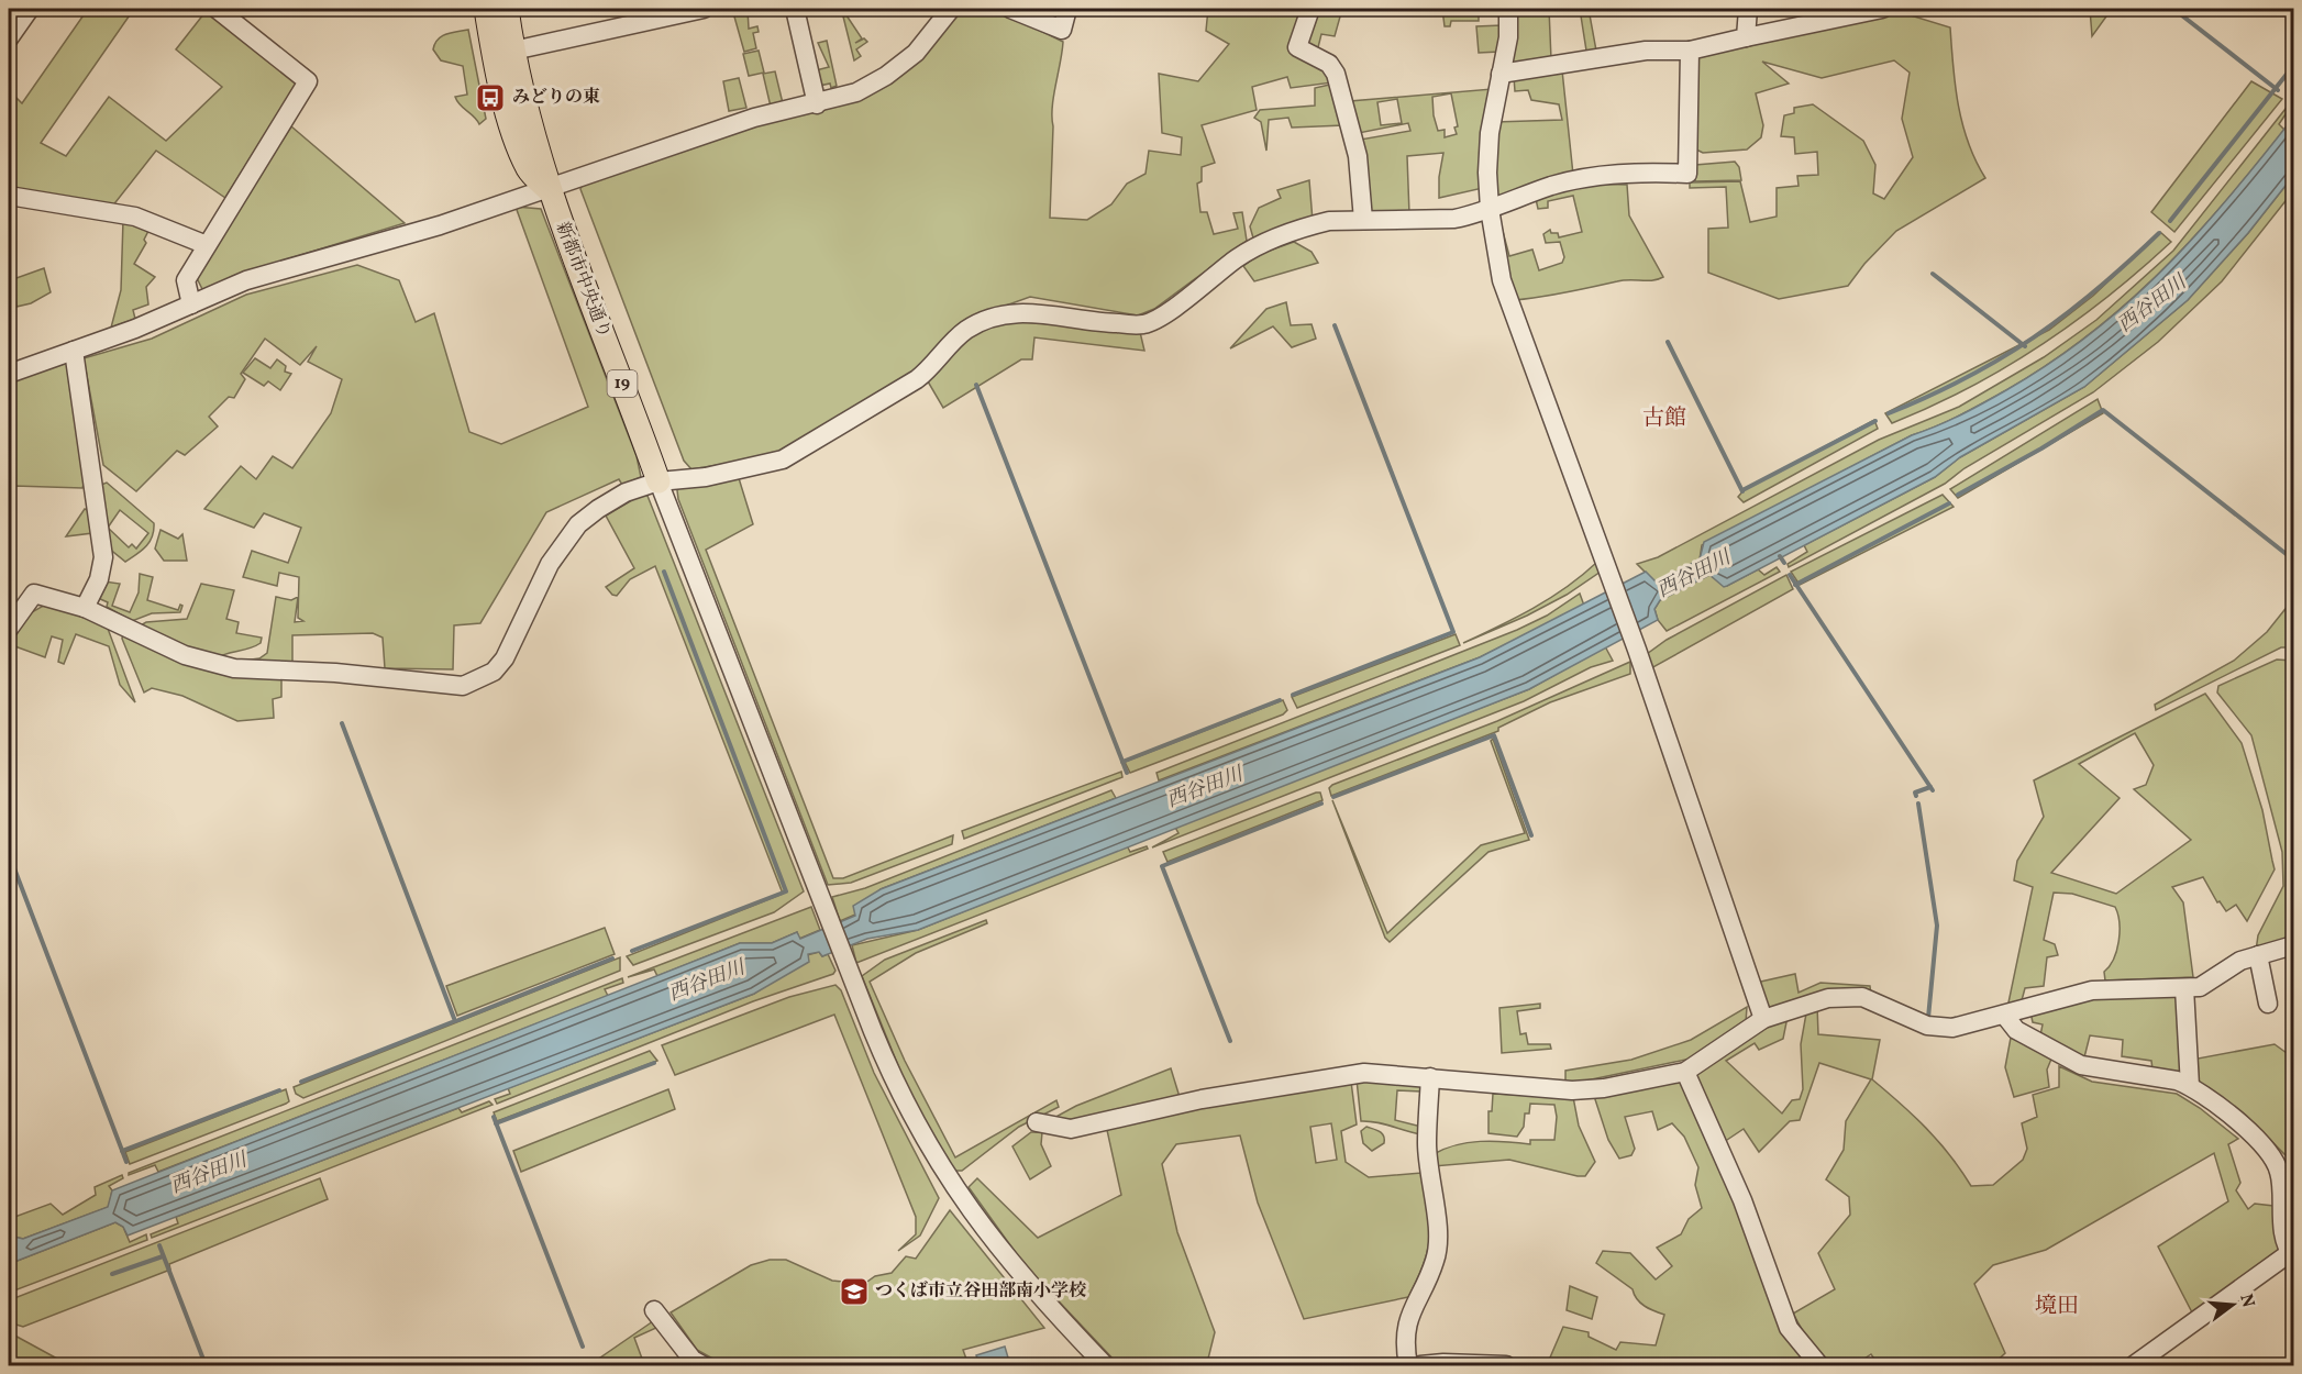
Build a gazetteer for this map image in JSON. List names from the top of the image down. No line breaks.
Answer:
{"streets":{"main road":["新都市中央通り","19"]},"districts":["古館","境田"],"water":["西谷田川"],"places":{"bus stop":["みどりの東"],"school or university":["つくば市立谷田部南小学校"]},"north":"right"}
